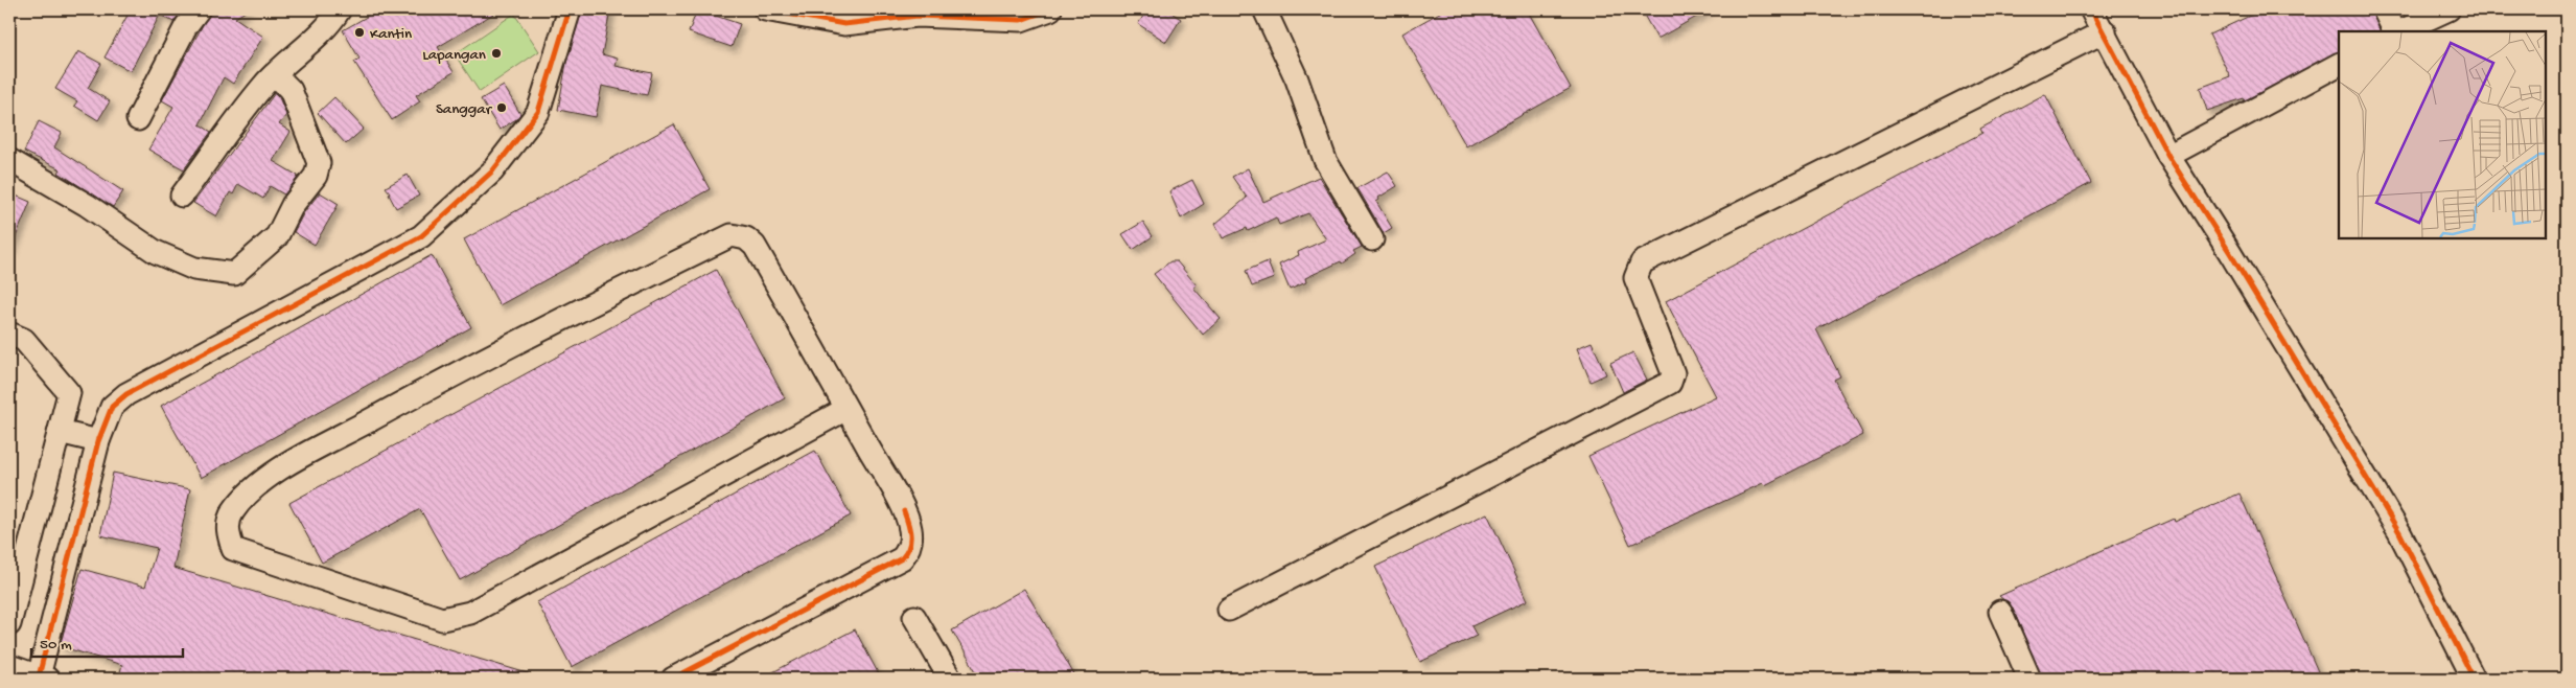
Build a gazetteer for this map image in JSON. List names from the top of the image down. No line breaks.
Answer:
{"places":["Kantin","Lapangan","Sanggar"],"scale_bar":"50 m"}
